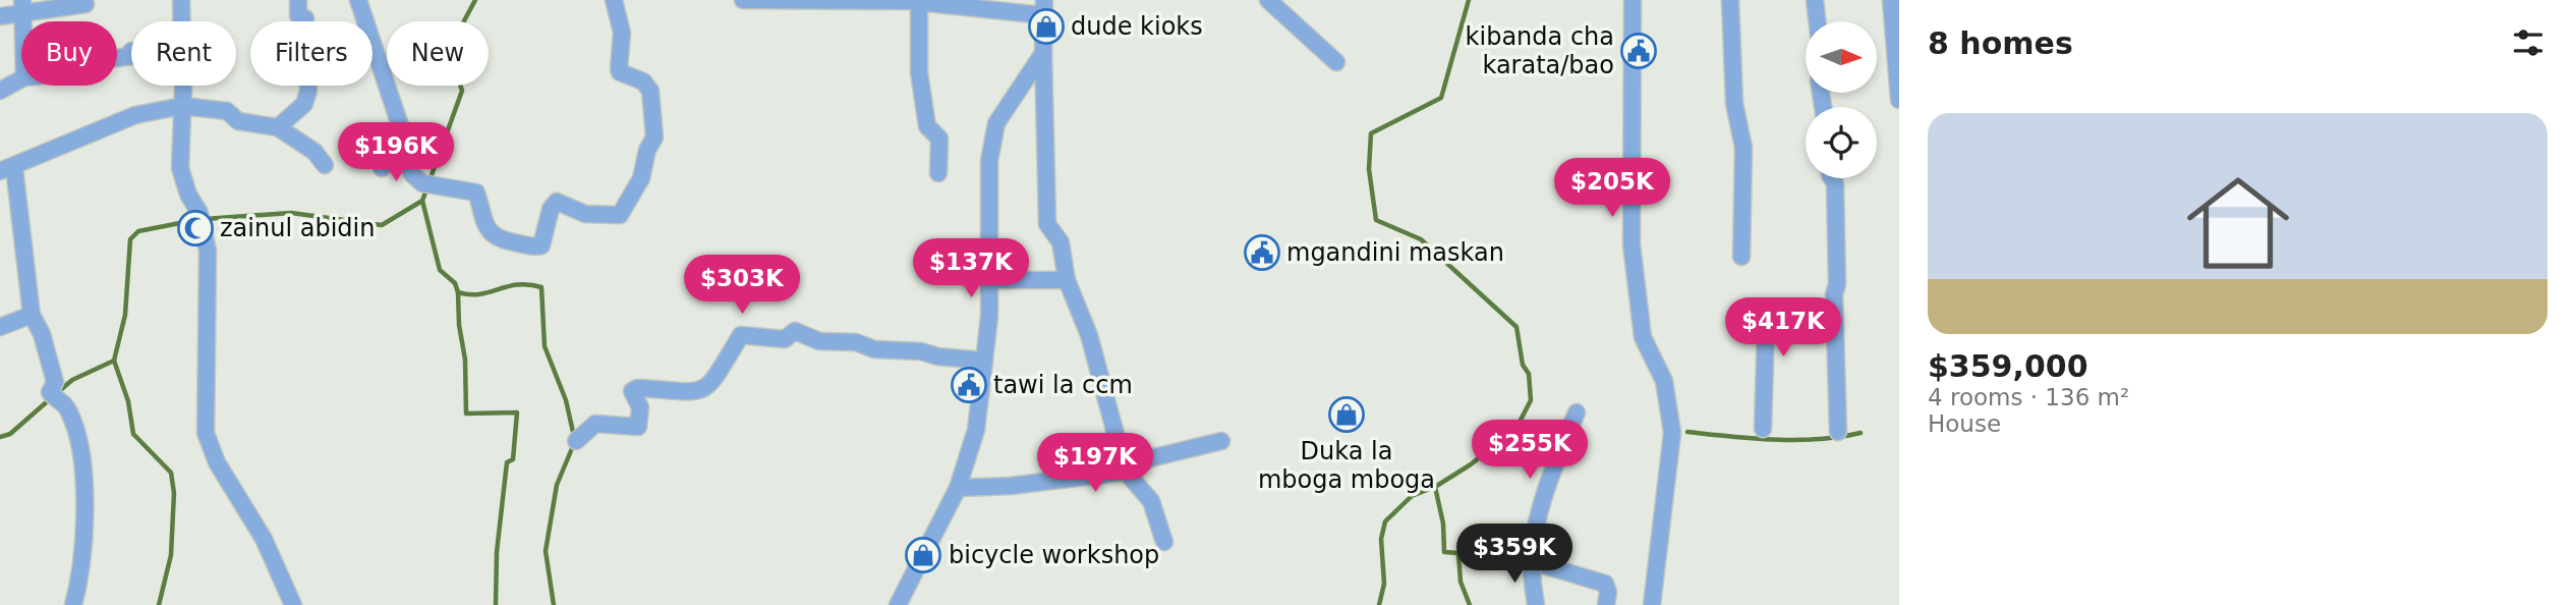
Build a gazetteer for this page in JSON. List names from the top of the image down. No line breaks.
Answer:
{"places":{"shop":["dude kioks","Duka la mboga mboga","bicycle workshop"],"public building":["kibanda cha karata/bao","mgandini maskan","tawi la ccm"],"mosque":["zainul abidin"]},"north":"right","page":{"heading":"8 homes","chip":["Buy","Rent","Filters","New"],"list":[{"name":"$359,000","note":"4 rooms · 136 m² · House"}],"price":["$196K","$205K","$137K","$303K","$417K","$255K","$197K","$359K"]}}
